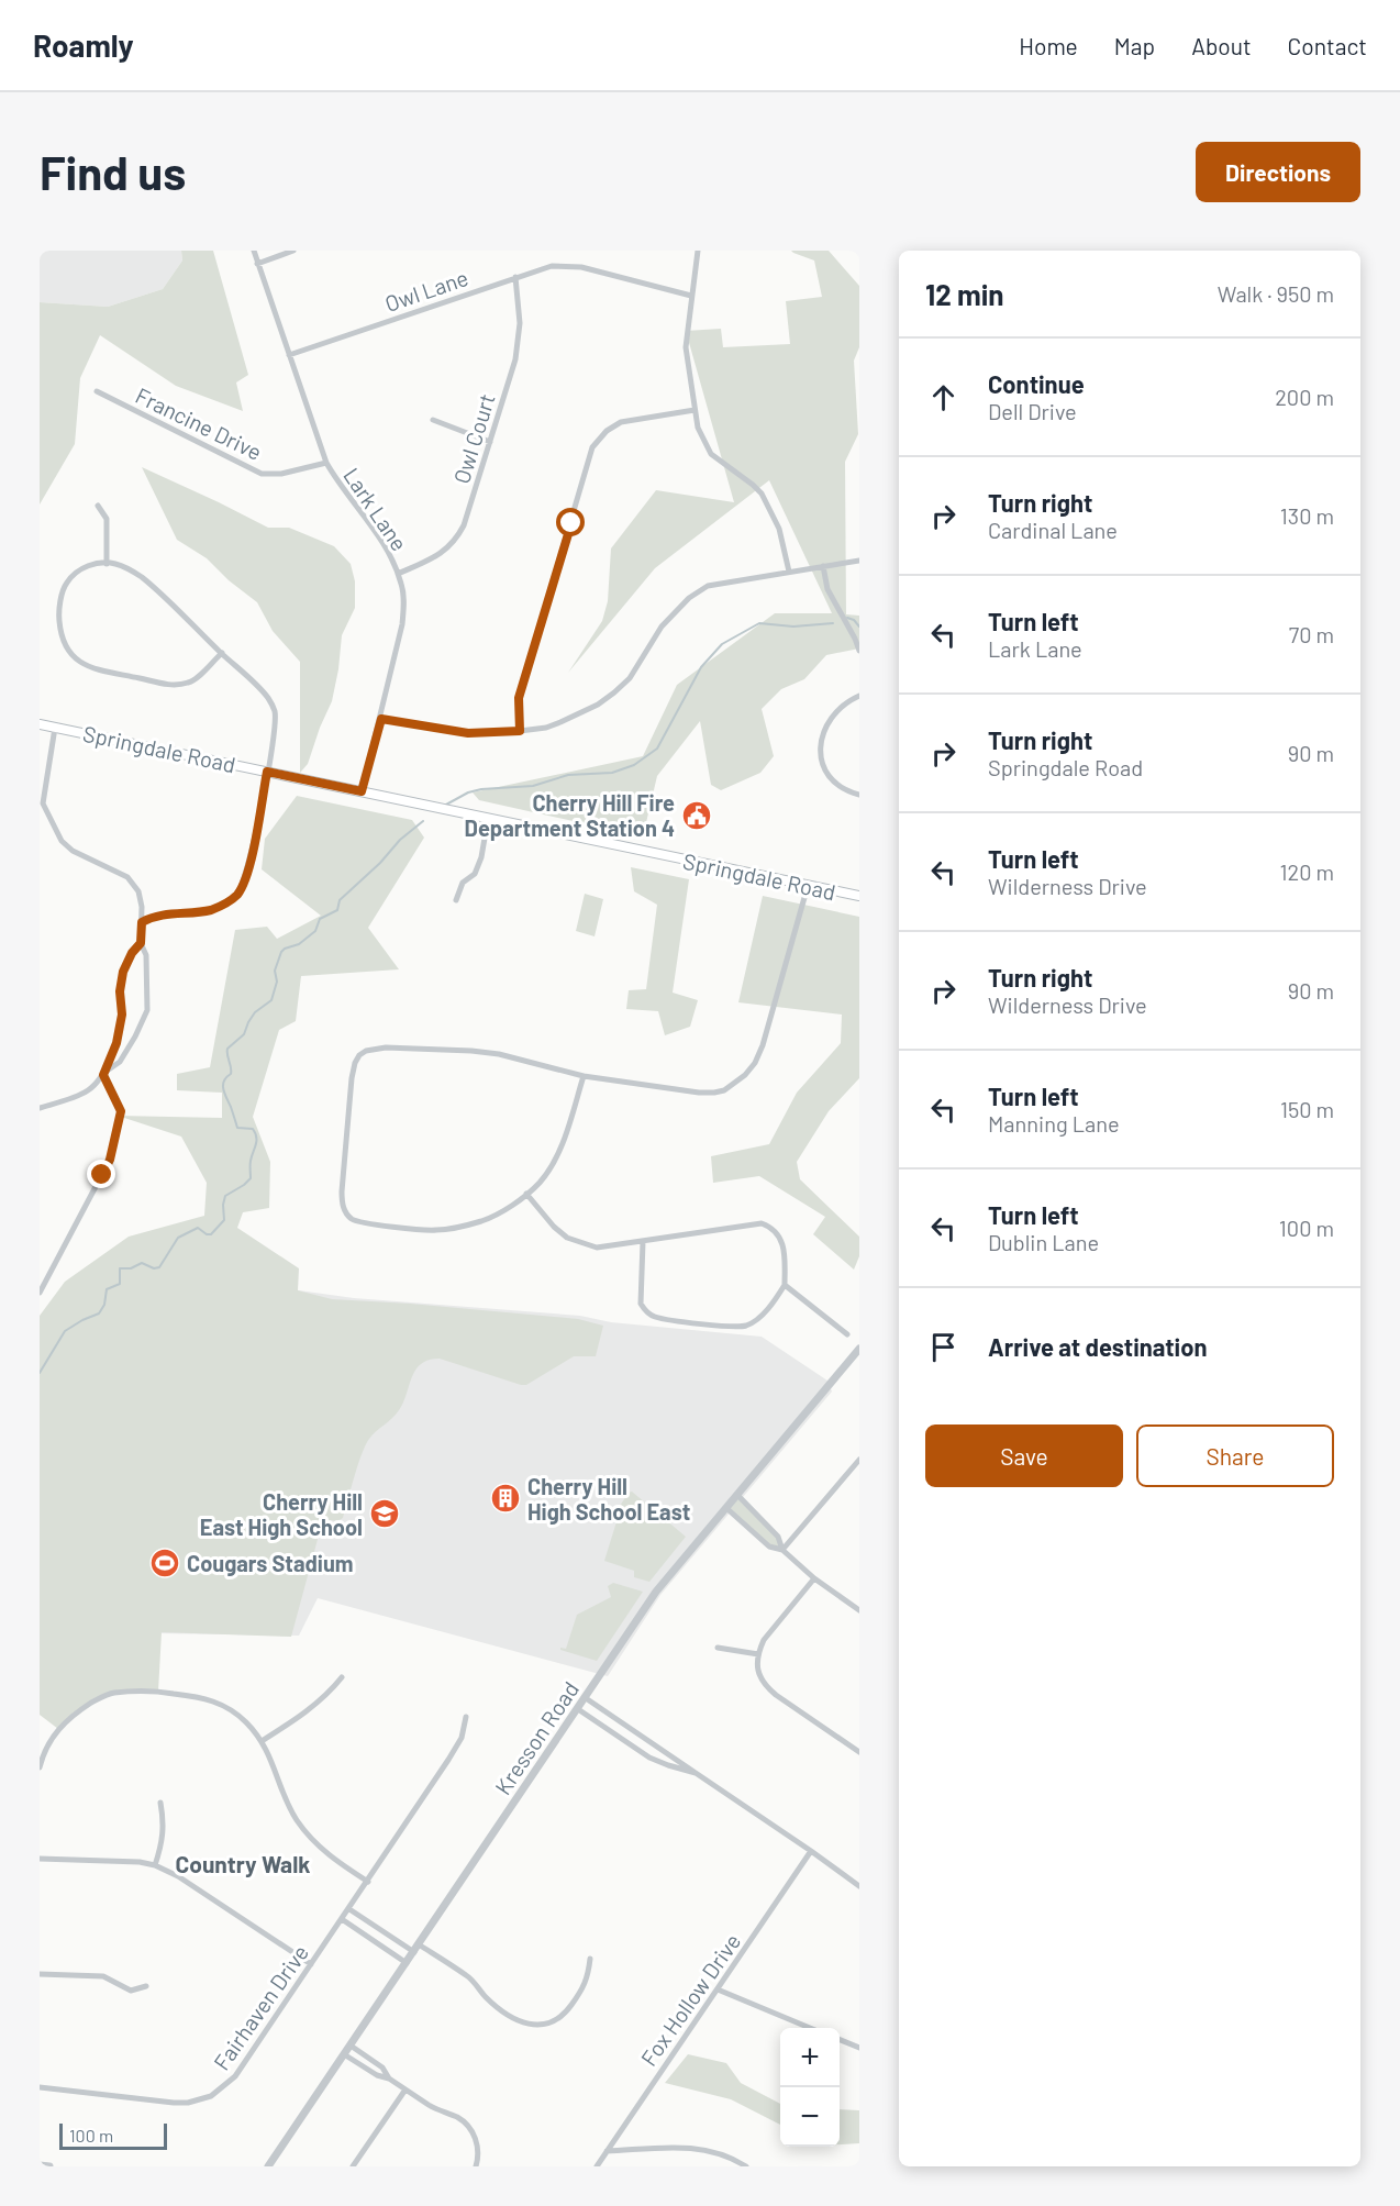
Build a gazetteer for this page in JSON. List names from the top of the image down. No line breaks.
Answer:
{"streets":{"main road":["Springdale Road"],"street":["Owl Lane","Francine Drive","Owl Court","Lark Lane","Kresson Road","Fox Hollow Drive","Fairhaven Drive"]},"crossings":[["Owl Lane","Owl Court"],["Owl Lane","Lark Lane"],["Francine Drive","Lark Lane"],["Owl Court","Lark Lane"],["Lark Lane","Springdale Road"]],"districts":["Country Walk"],"places":{"public building":["Cherry Hill Fire Department Station 4"],"building":["Cherry Hill High School East"],"school or university":["Cherry Hill East High School"],"sports":["Cougars Stadium"]},"scale_bar":"100 m","page":{"header":"Roamly","nav":["Home","Map","About","Contact"],"buttons":["Directions",["Save","Share"]],"title":"Find us","heading":["12 min","Walk · 950 m"],"list":[["Continue","Dell Drive","200 m"],["Turn right","Cardinal Lane","130 m"],["Turn left","Lark Lane","70 m"],["Turn right","Springdale Road","90 m"],["Turn left","Wilderness Drive","120 m"],["Turn right","Wilderness Drive","90 m"],["Turn left","Manning Lane","150 m"],["Turn left","Dublin Lane","100 m"],"Arrive at destination"],"map_buttons":["+","−"],"scale":"100 m"}}
